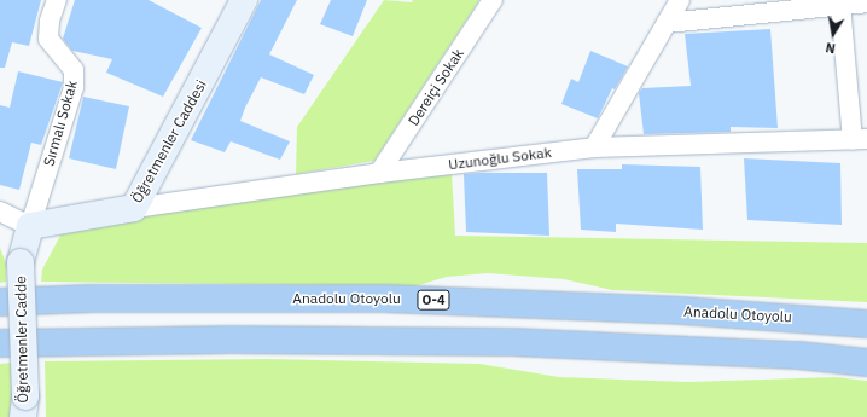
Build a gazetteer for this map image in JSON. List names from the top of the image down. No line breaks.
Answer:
{"streets":{"highway":["Anadolu Otoyolu","O-4"],"street":["Dereiçi Sokak","Sırmalı Sokak","Öğretmenler Caddesi","Uzunoğlu Sokak","Öğretmenler Cadde"]},"crossings":[["Dereiçi Sokak","Uzunoğlu Sokak"],["Sırmalı Sokak","Öğretmenler Caddesi"],["Sırmalı Sokak","Öğretmenler Cadde"],["Öğretmenler Caddesi","Uzunoğlu Sokak"],["Öğretmenler Caddesi","Öğretmenler Cadde"]],"north":"bottom"}
